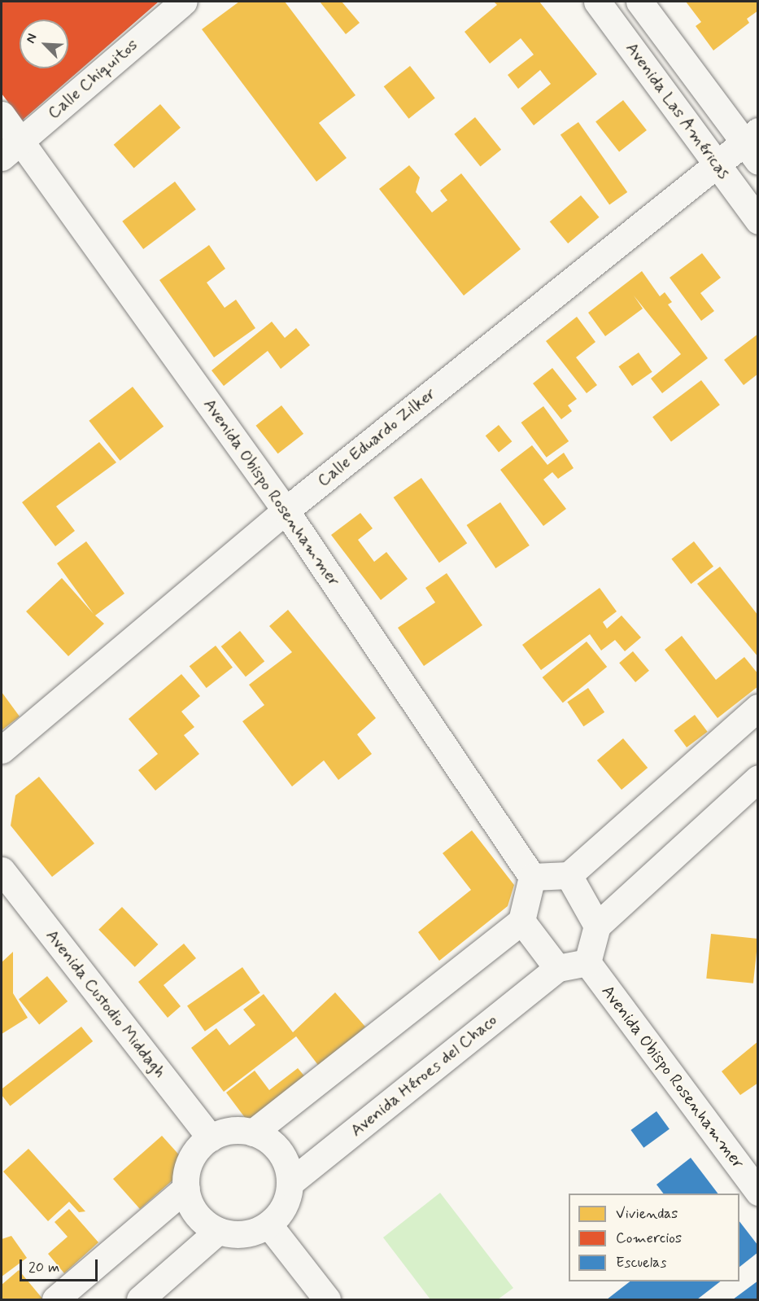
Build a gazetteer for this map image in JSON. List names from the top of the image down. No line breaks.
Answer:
{"streets":{"street":["Calle Chiquitos","Avenida Las Américas","Calle Eduardo Zilker","Avenida Obispo Rosenhammer","Avenida Custodio Middagh","Avenida Héroes del Chaco"]},"crossings":[["Calle Chiquitos","Avenida Obispo Rosenhammer"],["Avenida Las Américas","Calle Eduardo Zilker"],["Calle Eduardo Zilker","Avenida Obispo Rosenhammer"],["Avenida Custodio Middagh","Avenida Héroes del Chaco"]],"legend":["Viviendas","Comercios","Escuelas"],"scale_bar":"20 m","north":"top left"}
